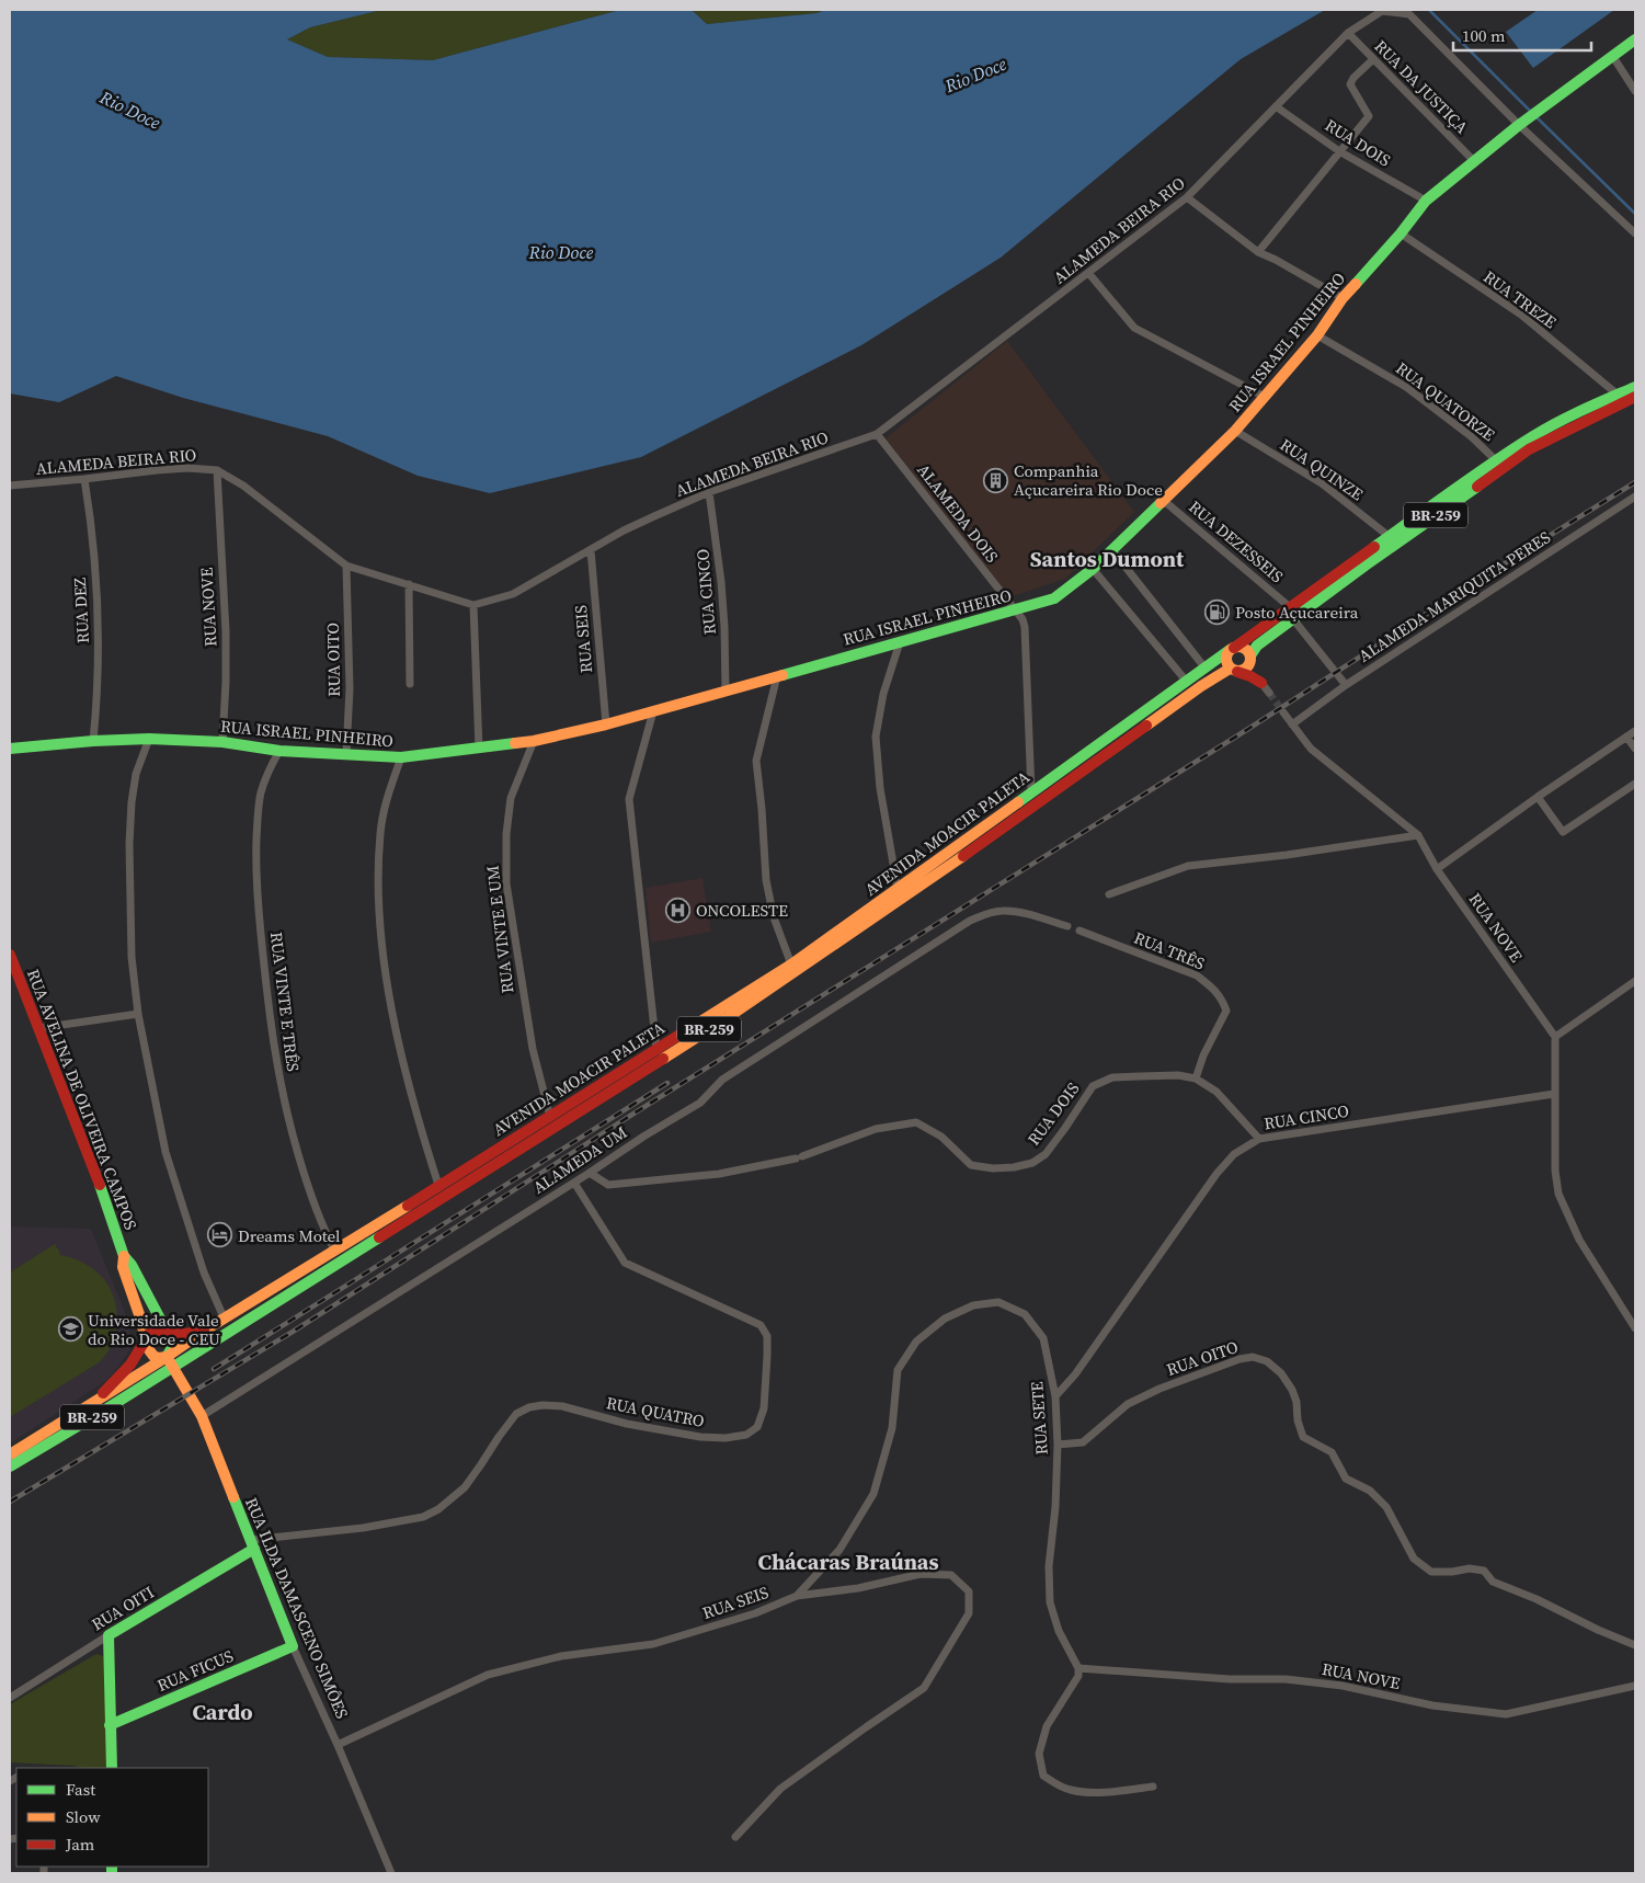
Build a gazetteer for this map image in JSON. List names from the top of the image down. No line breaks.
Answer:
{"streets":{"main road":["RUA ISRAEL PINHEIRO","BR-259","AVENIDA MOACIR PALETA","RUA AVELINA DE OLIVEIRA CAMPOS","RUA OITI","RUA ILDA DAMASCENO SIMÔES","RUA FICUS"],"street":["RUA DA JUSTIÇA","RUA DOIS","ALAMEDA BEIRA RIO","RUA TREZE","RUA QUATORZE","RUA QUINZE","ALAMEDA DOIS","RUA DEZESSEIS","RUA CINCO","ALAMEDA MARIQUITA PERES","RUA NOVE","RUA DEZ","RUA SEIS","RUA OITO","RUA VINTE E UM","RUA TRÊS","RUA VINTE E TRÊS","ALAMEDA UM","RUA QUATRO","RUA SETE"]},"crossings":[["RUA DA JUSTIÇA","ALAMEDA BEIRA RIO"],["RUA DA JUSTIÇA","RUA ISRAEL PINHEIRO"],["RUA DOIS","ALAMEDA BEIRA RIO"],["RUA DOIS","RUA ISRAEL PINHEIRO"],["RUA DOIS","RUA CINCO"],["RUA DOIS","RUA TRÊS"],["RUA DOIS","ALAMEDA UM"],["ALAMEDA BEIRA RIO","RUA ISRAEL PINHEIRO"],["ALAMEDA BEIRA RIO","ALAMEDA DOIS"],["ALAMEDA BEIRA RIO","RUA CINCO"],["ALAMEDA BEIRA RIO","RUA NOVE"],["ALAMEDA BEIRA RIO","RUA DEZ"],["ALAMEDA BEIRA RIO","RUA SEIS"],["ALAMEDA BEIRA RIO","RUA OITO"],["RUA TREZE","RUA ISRAEL PINHEIRO"],["RUA TREZE","AVENIDA MOACIR PALETA"],["RUA ISRAEL PINHEIRO","RUA QUATORZE"],["RUA ISRAEL PINHEIRO","RUA QUINZE"],["RUA ISRAEL PINHEIRO","ALAMEDA DOIS"],["RUA ISRAEL PINHEIRO","RUA DEZESSEIS"],["RUA ISRAEL PINHEIRO","RUA CINCO"],["RUA ISRAEL PINHEIRO","RUA NOVE"],["RUA ISRAEL PINHEIRO","RUA DEZ"],["RUA ISRAEL PINHEIRO","RUA SEIS"],["RUA ISRAEL PINHEIRO","RUA OITO"],["RUA ISRAEL PINHEIRO","RUA VINTE E UM"],["RUA ISRAEL PINHEIRO","RUA VINTE E TRÊS"],["RUA QUATORZE","AVENIDA MOACIR PALETA"],["RUA QUINZE","AVENIDA MOACIR PALETA"],["ALAMEDA DOIS","AVENIDA MOACIR PALETA"],["BR-259","AVENIDA MOACIR PALETA"],["RUA DEZESSEIS","AVENIDA MOACIR PALETA"],["RUA CINCO","RUA SETE"],["RUA NOVE","RUA SETE"],["RUA SEIS","RUA SETE"],["RUA SEIS","RUA ILDA DAMASCENO SIMÔES"],["RUA OITO","RUA SETE"],["AVENIDA MOACIR PALETA","RUA VINTE E UM"],["AVENIDA MOACIR PALETA","RUA VINTE E TRÊS"],["AVENIDA MOACIR PALETA","RUA AVELINA DE OLIVEIRA CAMPOS"],["AVENIDA MOACIR PALETA","RUA ILDA DAMASCENO SIMÔES"],["RUA AVELINA DE OLIVEIRA CAMPOS","RUA ILDA DAMASCENO SIMÔES"],["ALAMEDA UM","RUA QUATRO"],["ALAMEDA UM","RUA ILDA DAMASCENO SIMÔES"],["RUA QUATRO","RUA OITI"],["RUA QUATRO","RUA ILDA DAMASCENO SIMÔES"],["RUA OITI","RUA ILDA DAMASCENO SIMÔES"],["RUA ILDA DAMASCENO SIMÔES","RUA FICUS"]],"districts":["Santos Dumont","Chácaras Braúnas","Cardo"],"water":["Rio Doce"],"places":{"building":["Companhia Açucareira Rio Doce"],"fuel station":["Posto Açucareira"],"hospital":["ONCOLESTE"],"hotel":["Dreams Motel"],"school or university":["Universidade Vale do Rio Doce - CEU"]},"legend":["Fast","Slow","Jam"],"scale_bar":"100 m"}
